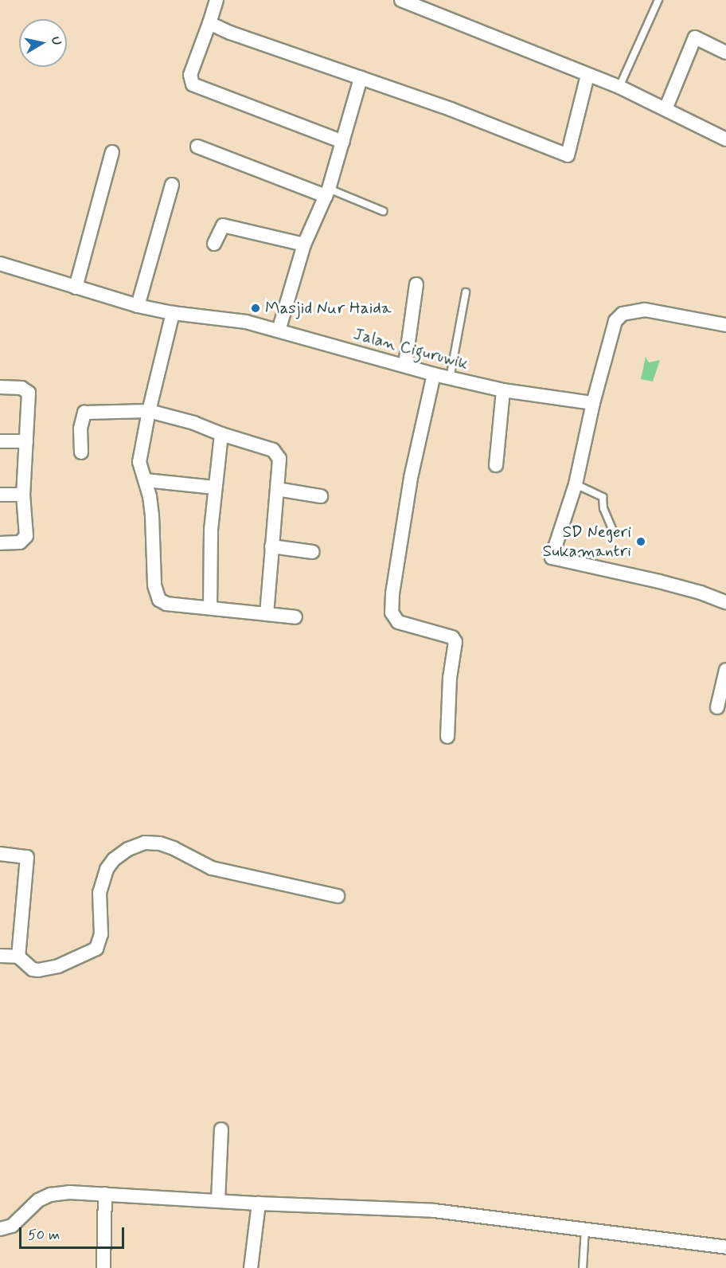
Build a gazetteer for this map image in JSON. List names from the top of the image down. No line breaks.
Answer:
{"streets":{"street":["Jalan Ciguruwik"]},"places":["Masjid Nur Haida","SD Negeri Sukamantri"],"scale_bar":"50 m","north":"right"}
